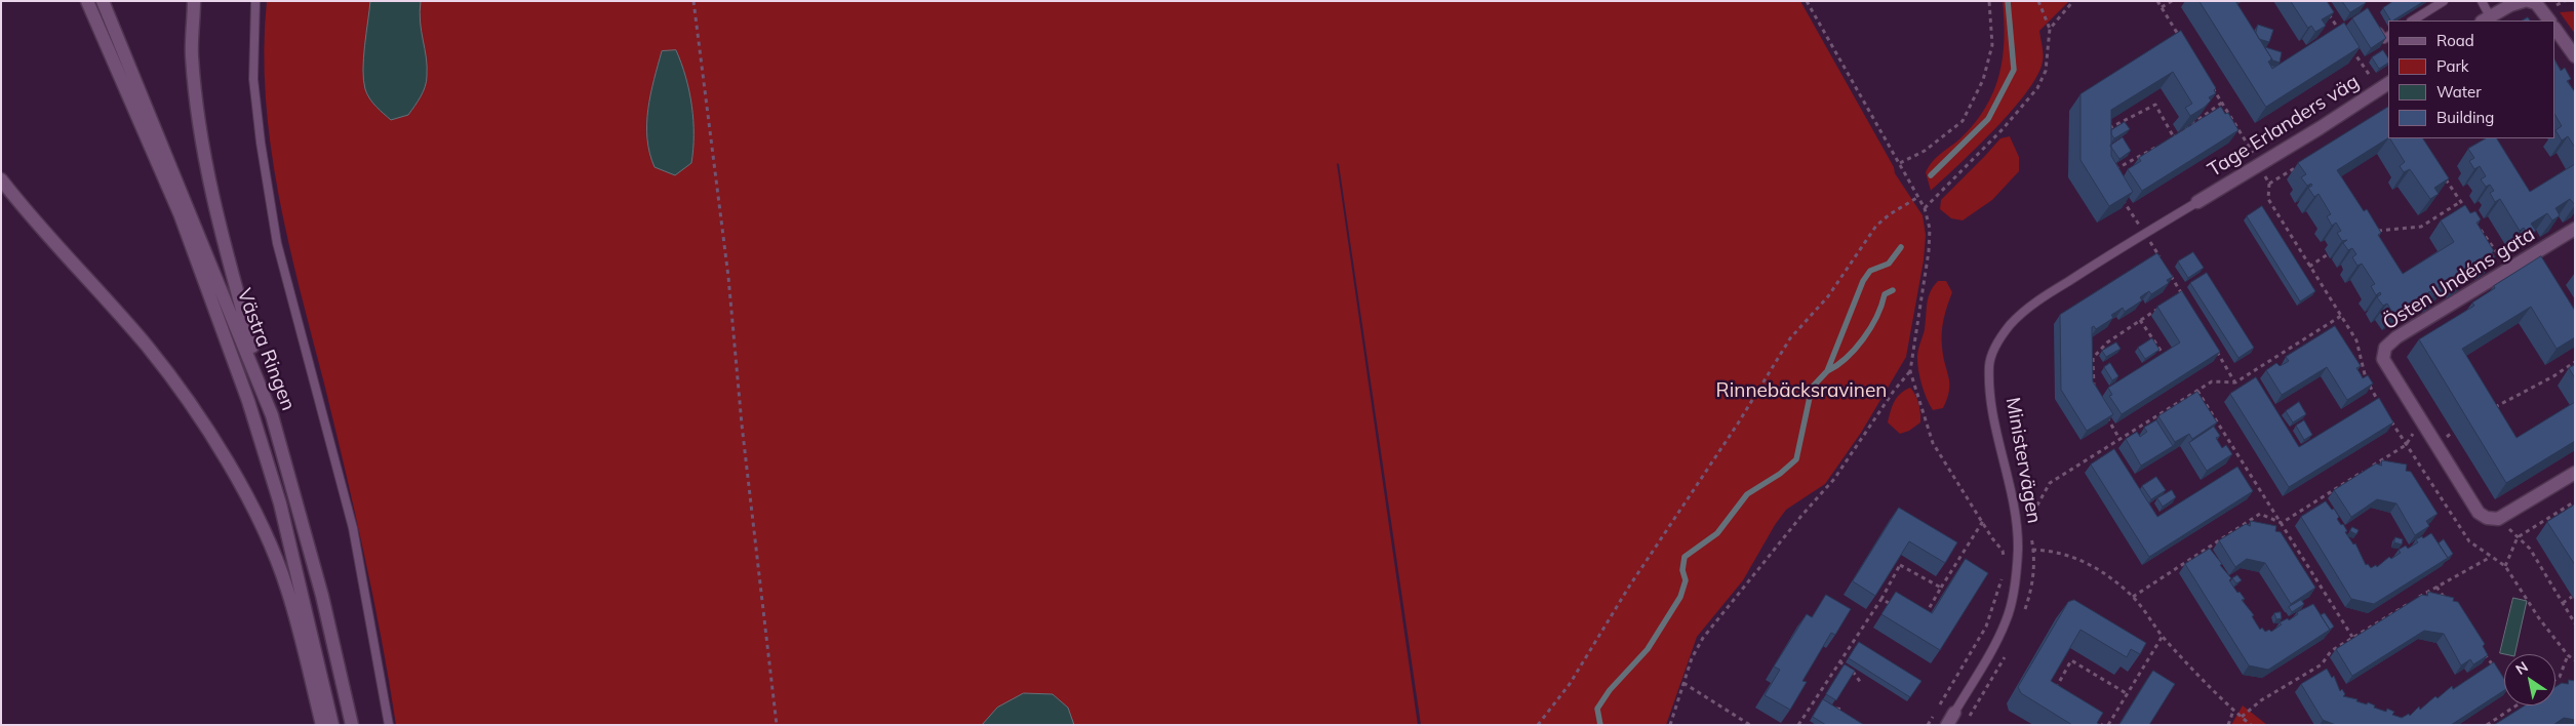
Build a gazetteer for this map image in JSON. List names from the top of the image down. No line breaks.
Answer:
{"streets":{"main road":["Tage Erlanders väg","Östen Undéns gata","Västra Ringen","Ministervägen"]},"crossings":[["Tage Erlanders väg","Ministervägen"]],"parks":["Rinnebäcksravinen"],"legend":["Road","Park","Water","Building"],"north":"top left"}
